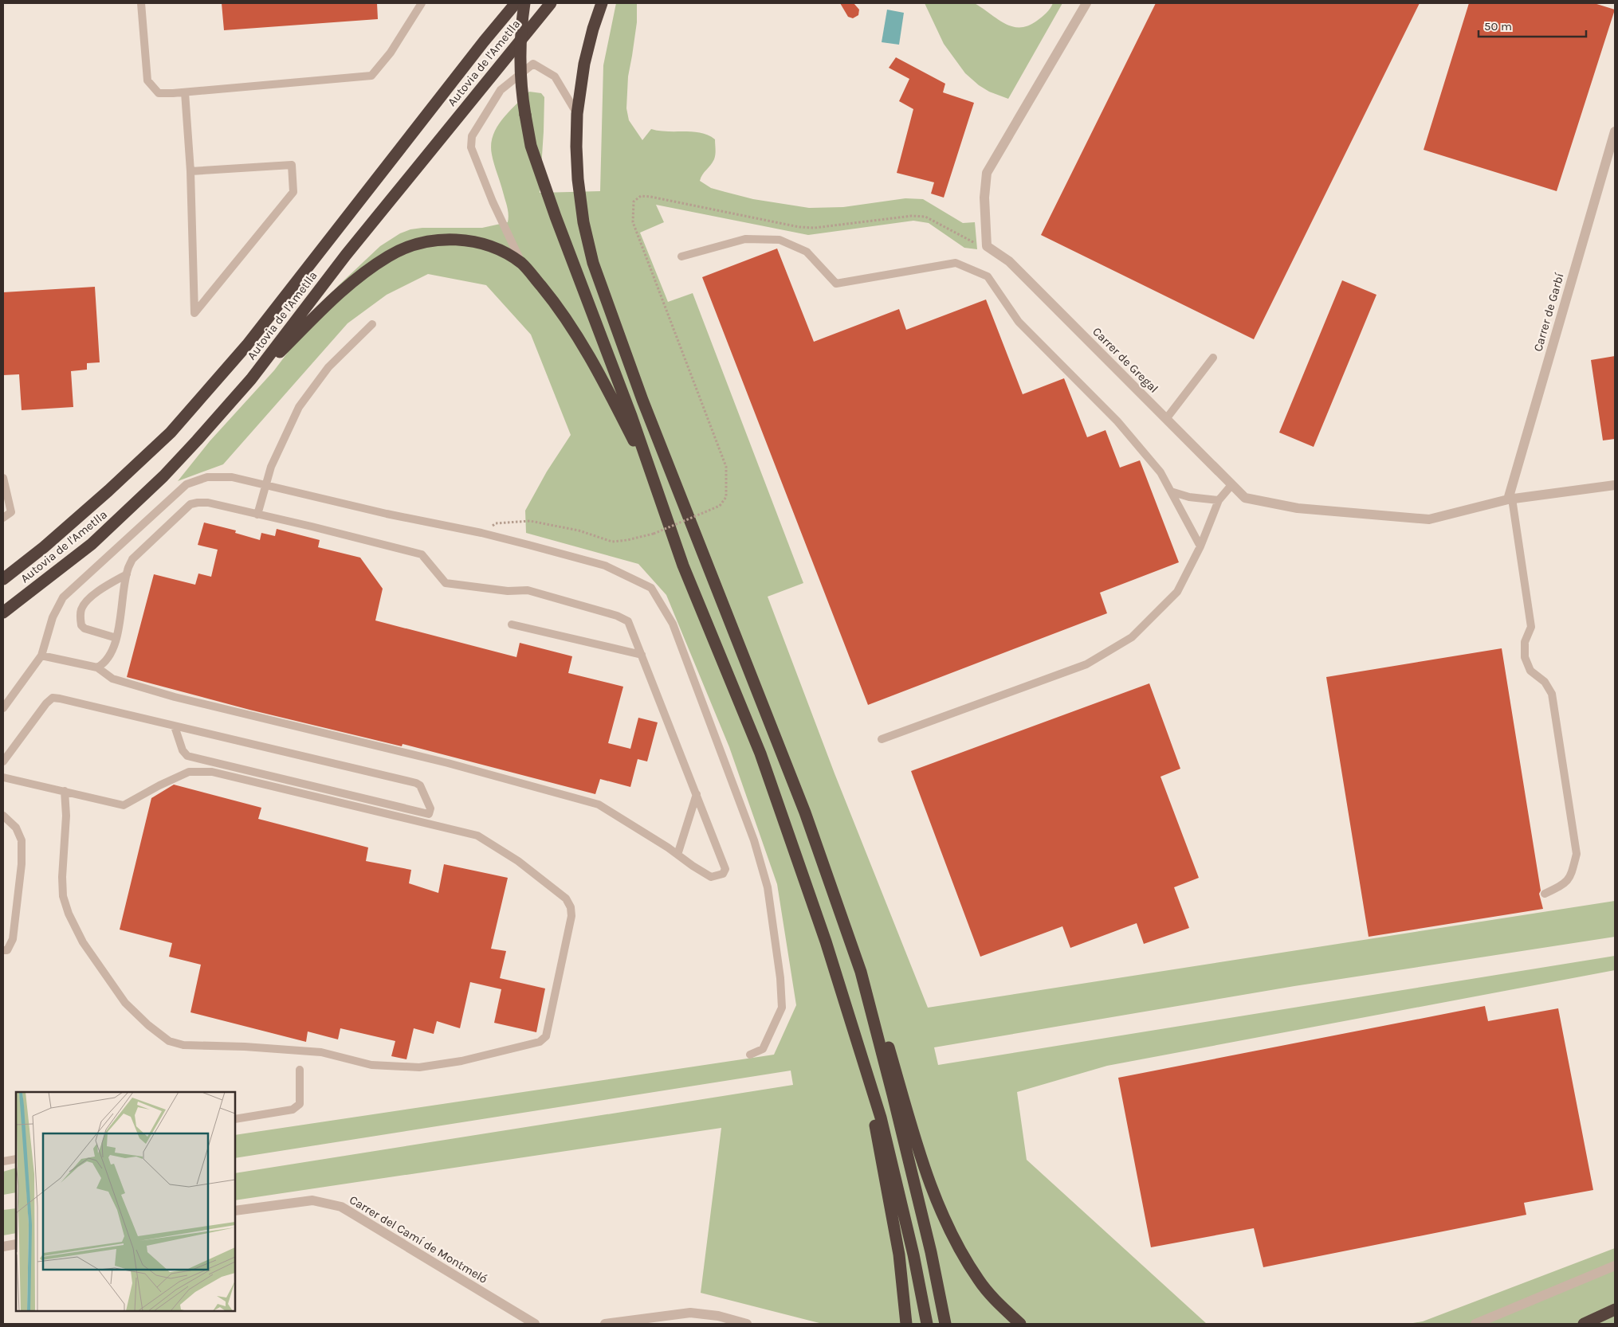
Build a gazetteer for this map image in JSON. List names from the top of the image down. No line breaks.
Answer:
{"streets":{"highway":["Autovia de l'Ametlla"],"street":["Carrer de Garbí","Carrer de Gregal","Carrer del Camí de Montmeló"]},"crossings":[["Carrer de Garbí","Carrer de Gregal"]],"scale_bar":"50 m"}
